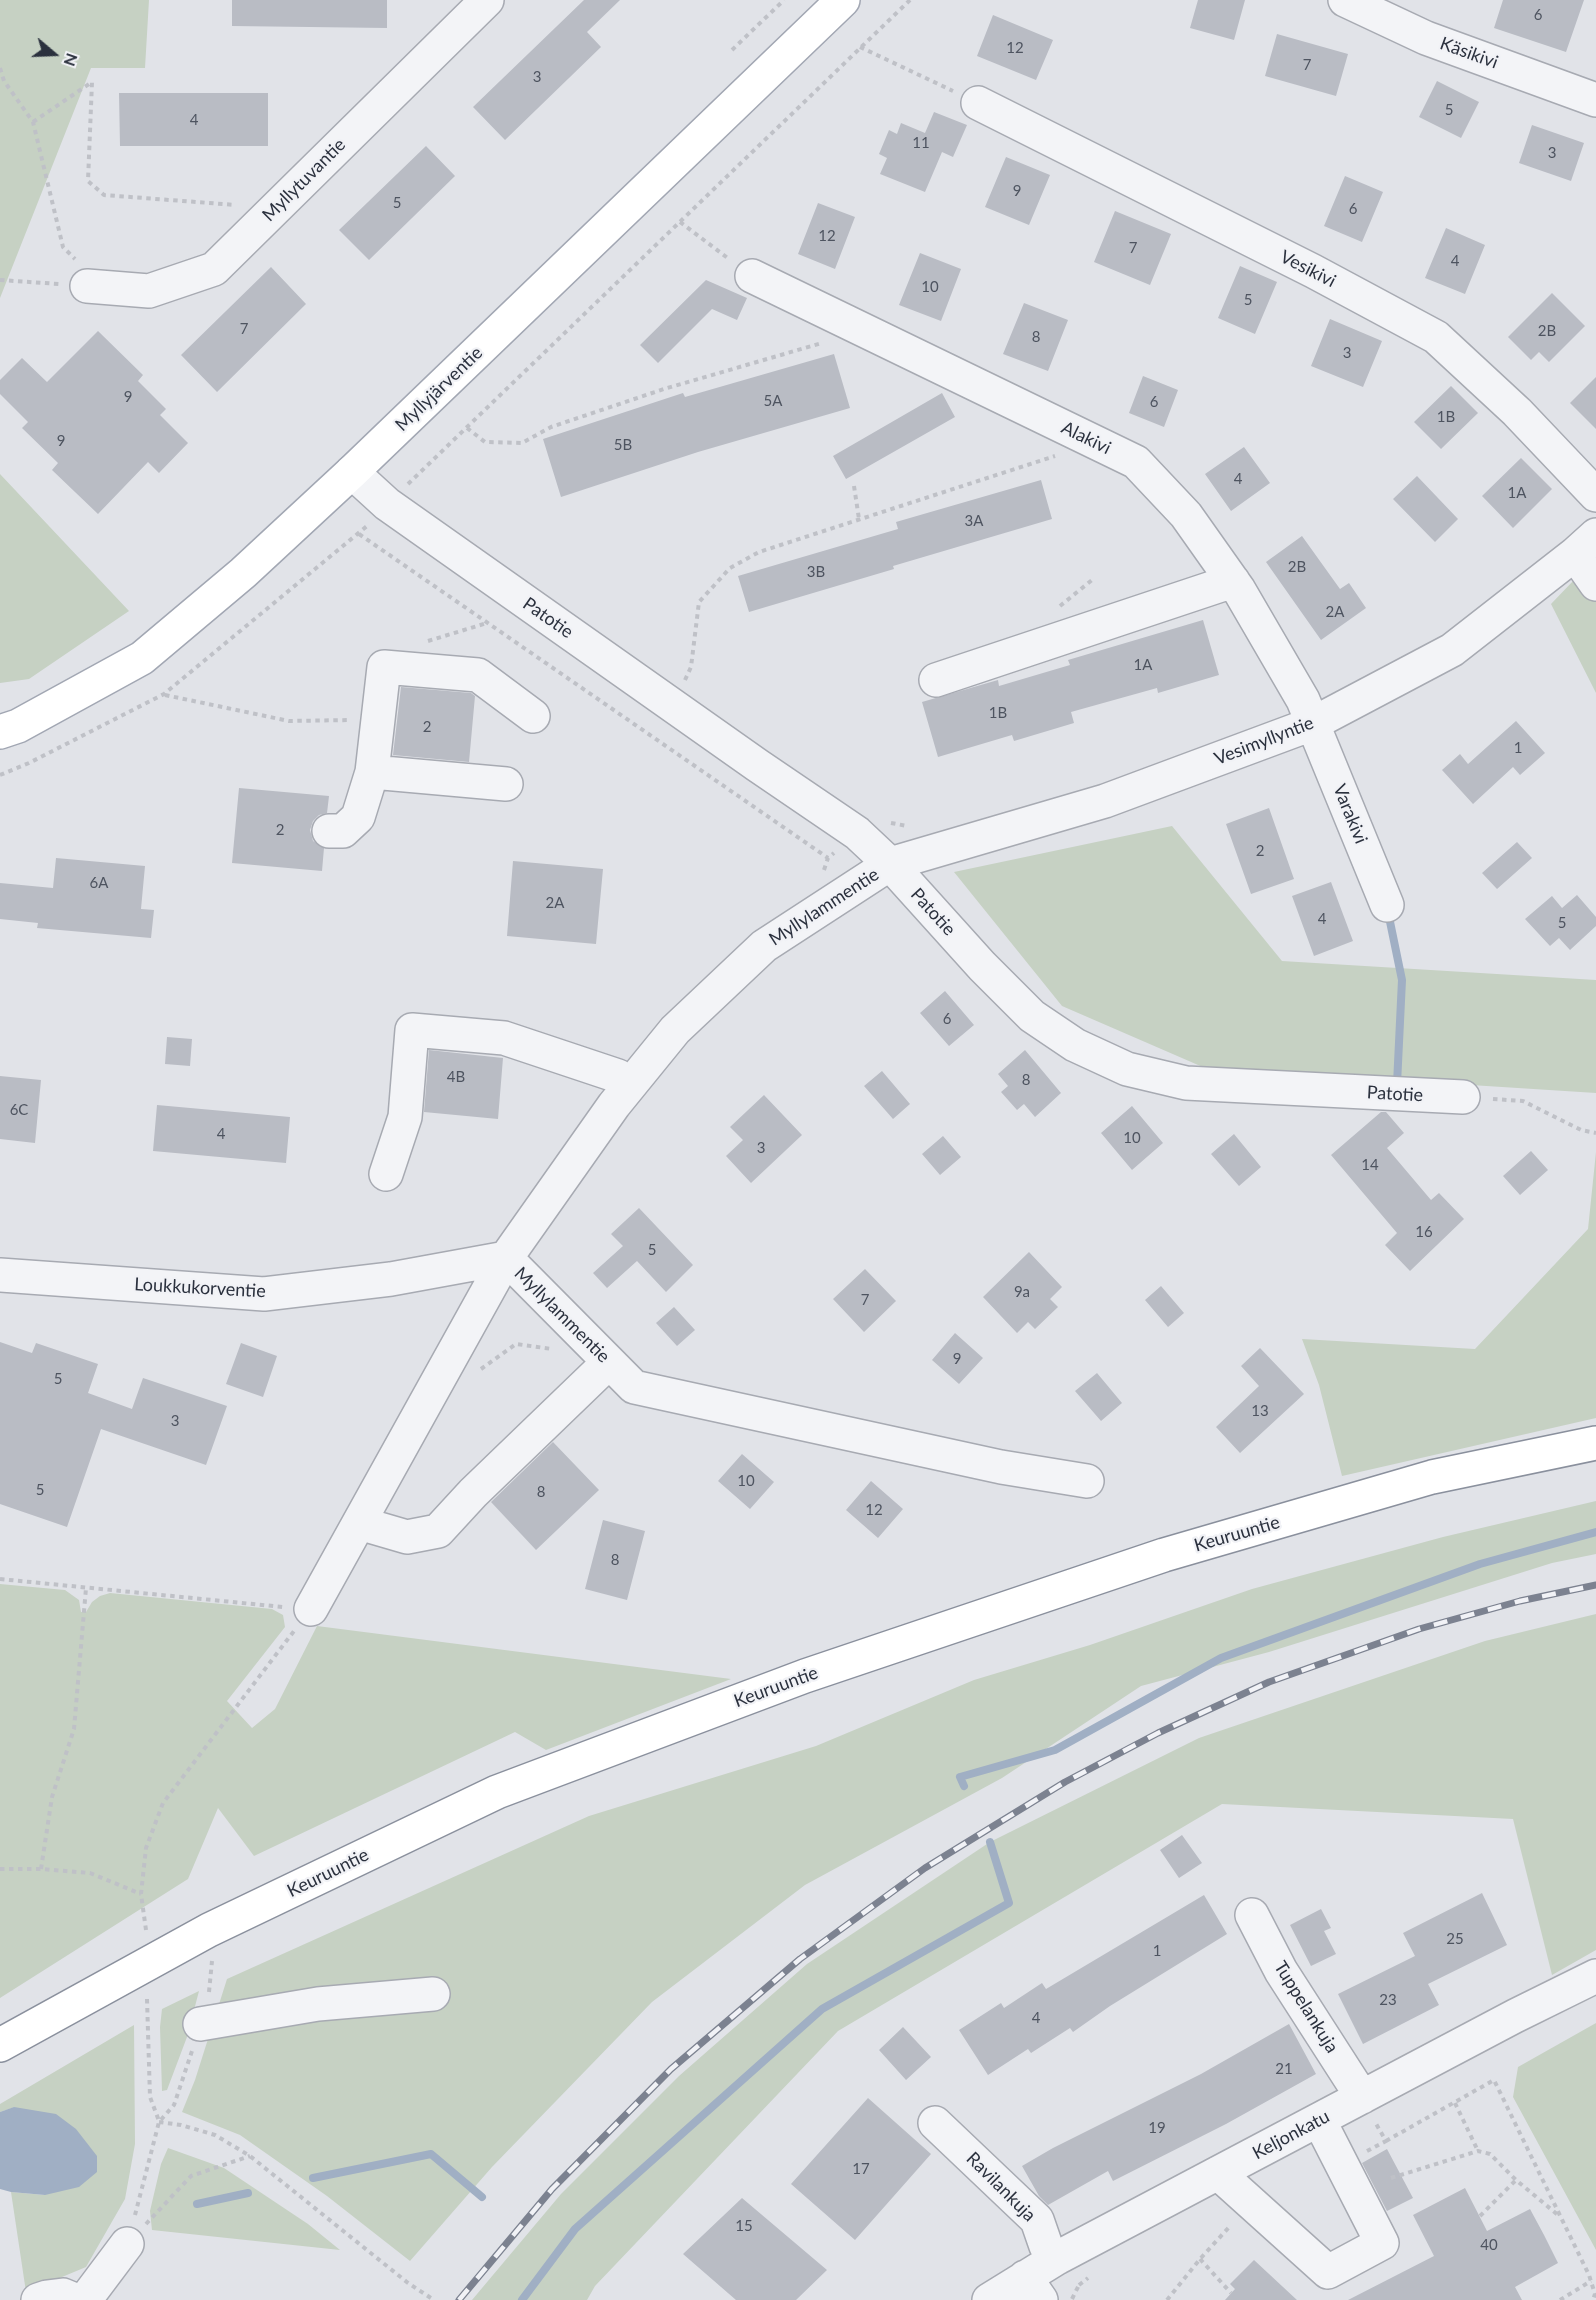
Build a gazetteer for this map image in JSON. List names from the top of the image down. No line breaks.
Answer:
{"streets":{"main road":["Myllyjärventie","Keuruuntie"],"street":["Käsikivi","Myllytuvantie","Vesikivi","Alakivi","Patotie","Vesimyllyntie","Varakivi","Myllylammentie","Loukkukorventie","Tuppelankuja","Keljonkatu","Ravilankuja"]},"crossings":[["Myllyjärventie","Patotie"],["Alakivi","Vesimyllyntie"],["Alakivi","Varakivi"],["Patotie","Vesimyllyntie"],["Patotie","Myllylammentie"],["Vesimyllyntie","Varakivi"],["Vesimyllyntie","Myllylammentie"],["Myllylammentie","Loukkukorventie"],["Tuppelankuja","Keljonkatu"],["Keljonkatu","Ravilankuja"]],"house_numbers":["6","12","7","3","5","4","11","3","9","5","6","12","7","4","10","5","7","2B","8","3","9","5A","6","1B","9","5B","4","1A","3A","2B","3B","2A","1A","1B","2","1","2","2","6A","2A","4","5","6","4B","8","6C","4","10","3","14","16","5","9a","7","9","5","13","3","10","5","8","12","8","25","1","23","4","21","19","17","15","40"],"north":"right"}
